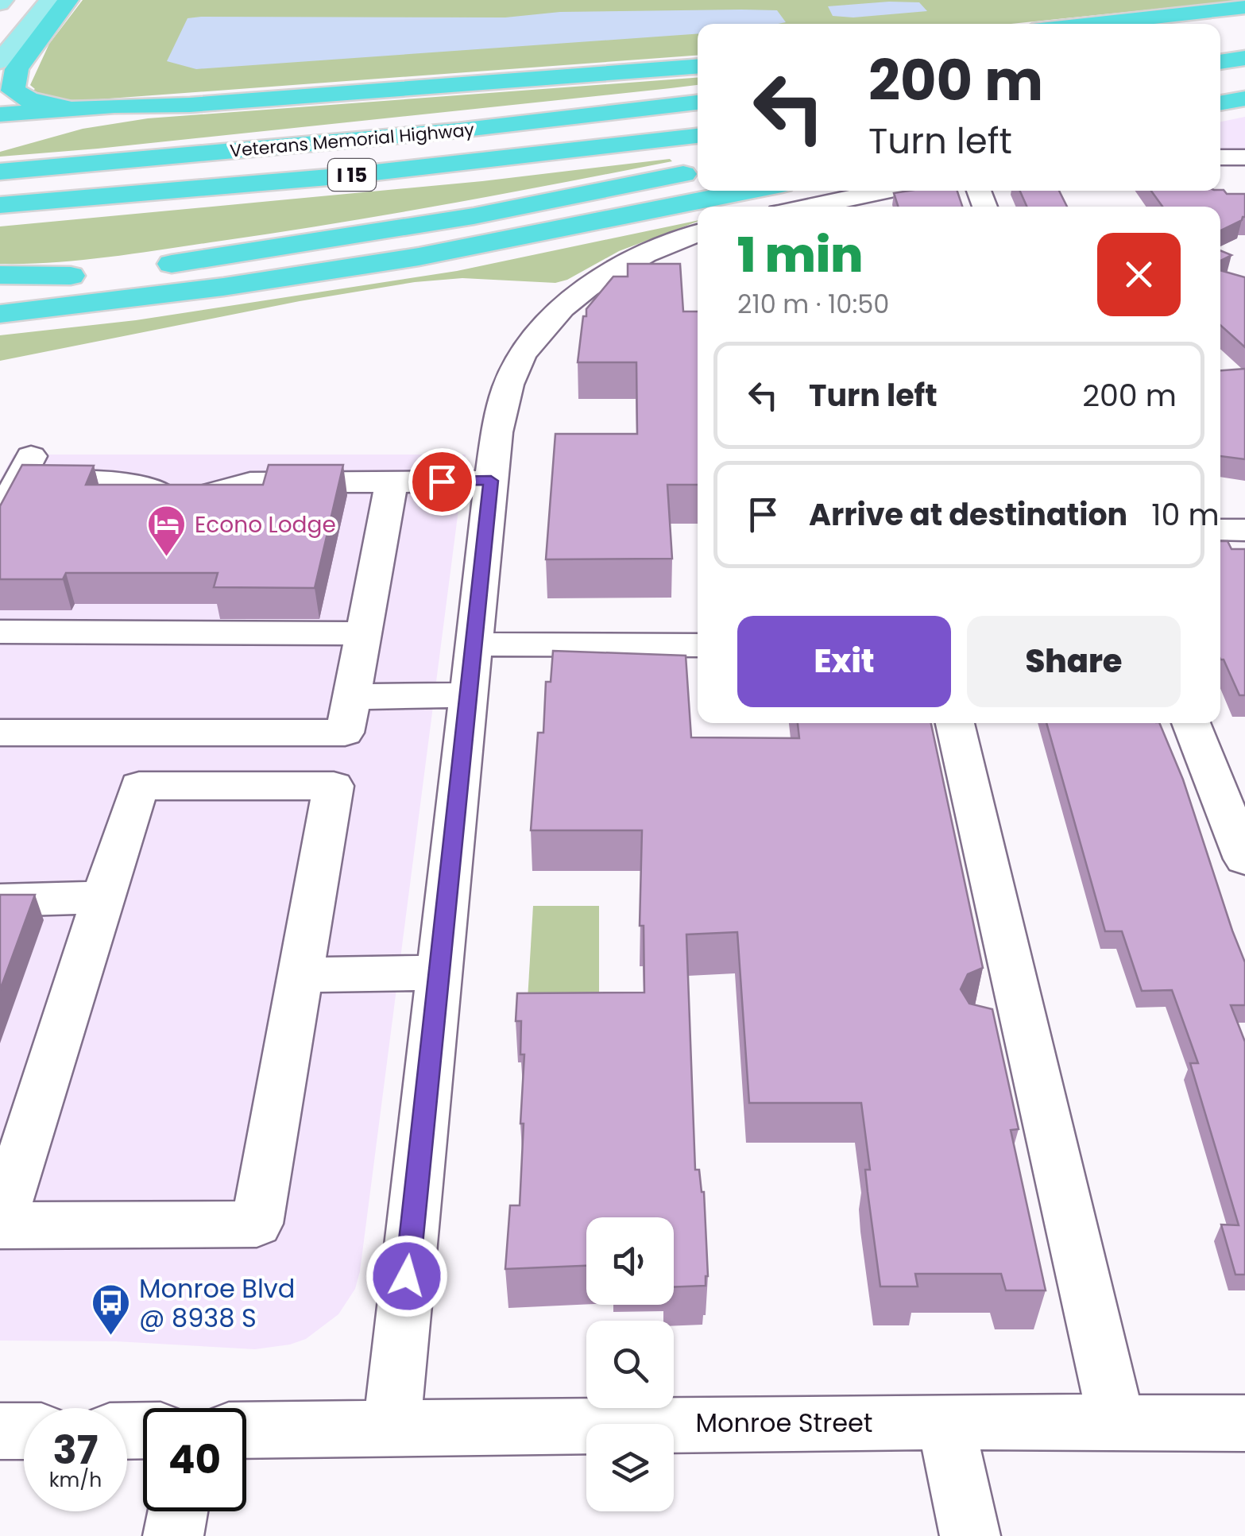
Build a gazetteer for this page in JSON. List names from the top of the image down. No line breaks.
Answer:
{"streets":{"highway":["Veterans Memorial Highway","I 15"],"street":["Monroe Street"]},"places":{"hotel":["Econo Lodge"],"bus stop":["Monroe Blvd @ 8938 S"]},"page":{"turn":["200 m","Turn left"],"heading":["1 min","210 m · 10:50"],"list":[{"name":"Turn left","value":"200 m"},{"name":"Arrive at destination","value":"10 m"}],"buttons":["Exit","Share"],"speed":"37 km/h","limit":"40"}}
